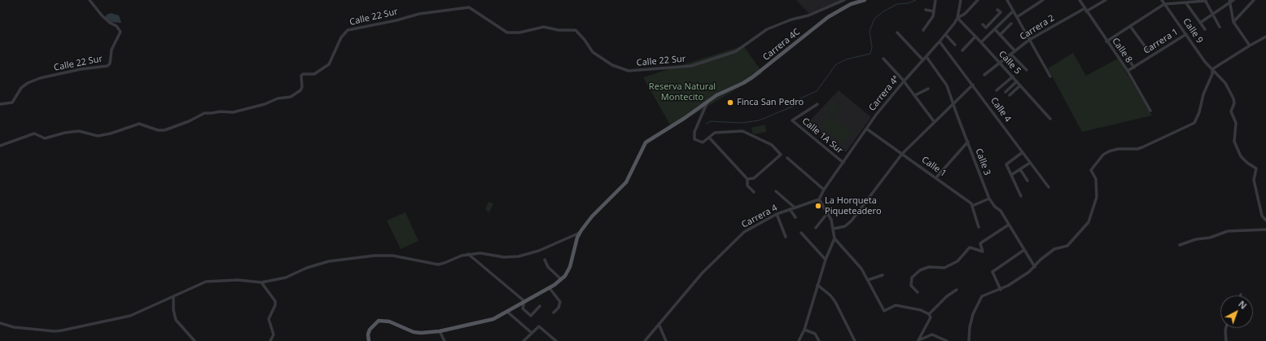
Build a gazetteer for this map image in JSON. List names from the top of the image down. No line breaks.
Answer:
{"streets":{"main road":["Carrera 4C"],"street":["Calle 22 Sur","Carrera 2","Calle 9","Carrera 1","Calle 8","Calle 5","Carrera 4ª","Calle 4","Calle 1A Sur","Calle 3","Calle 1","Carrera 4"]},"crossings":[["Carrera 2","Calle 8"],["Carrera 2","Calle 5"],["Calle 9","Carrera 1"],["Carrera 1","Calle 8"],["Calle 5","Carrera 4ª"],["Carrera 4ª","Calle 4"],["Carrera 4ª","Calle 1A Sur"],["Carrera 4ª","Calle 3"],["Carrera 4ª","Calle 1"],["Carrera 4ª","Carrera 4"]],"parks":["Reserva Natural Montecito"],"places":["Finca San Pedro","La Horqueta Piqueteadero"],"north":"top right"}
